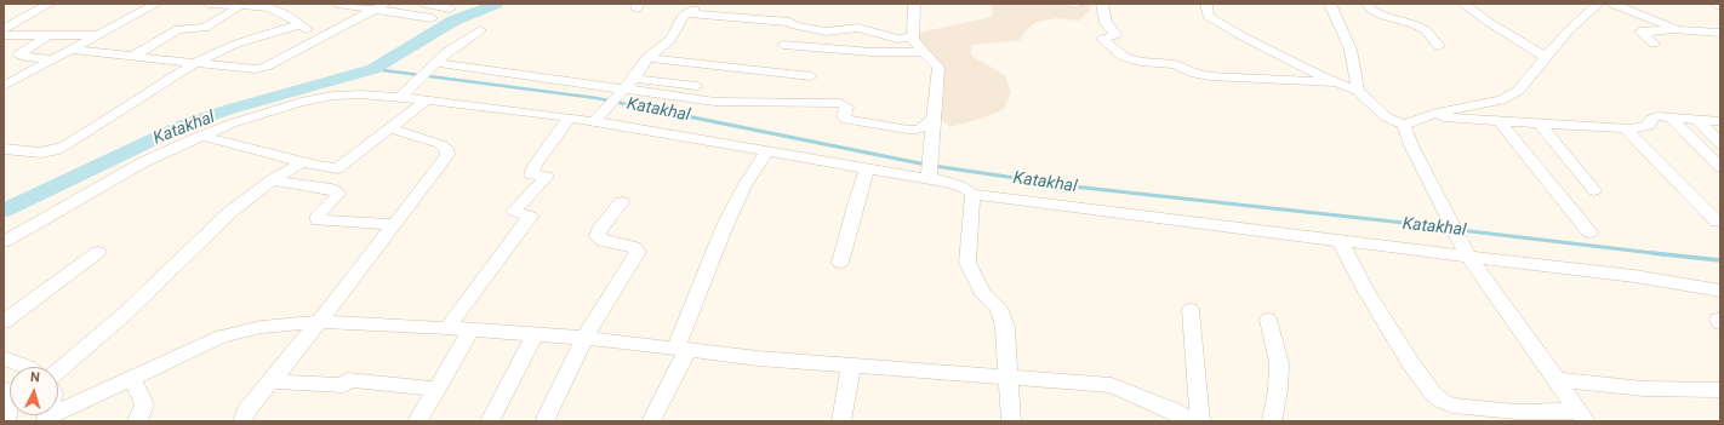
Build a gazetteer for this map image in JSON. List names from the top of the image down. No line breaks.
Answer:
{"water":["Katakhal"],"north":"top"}
